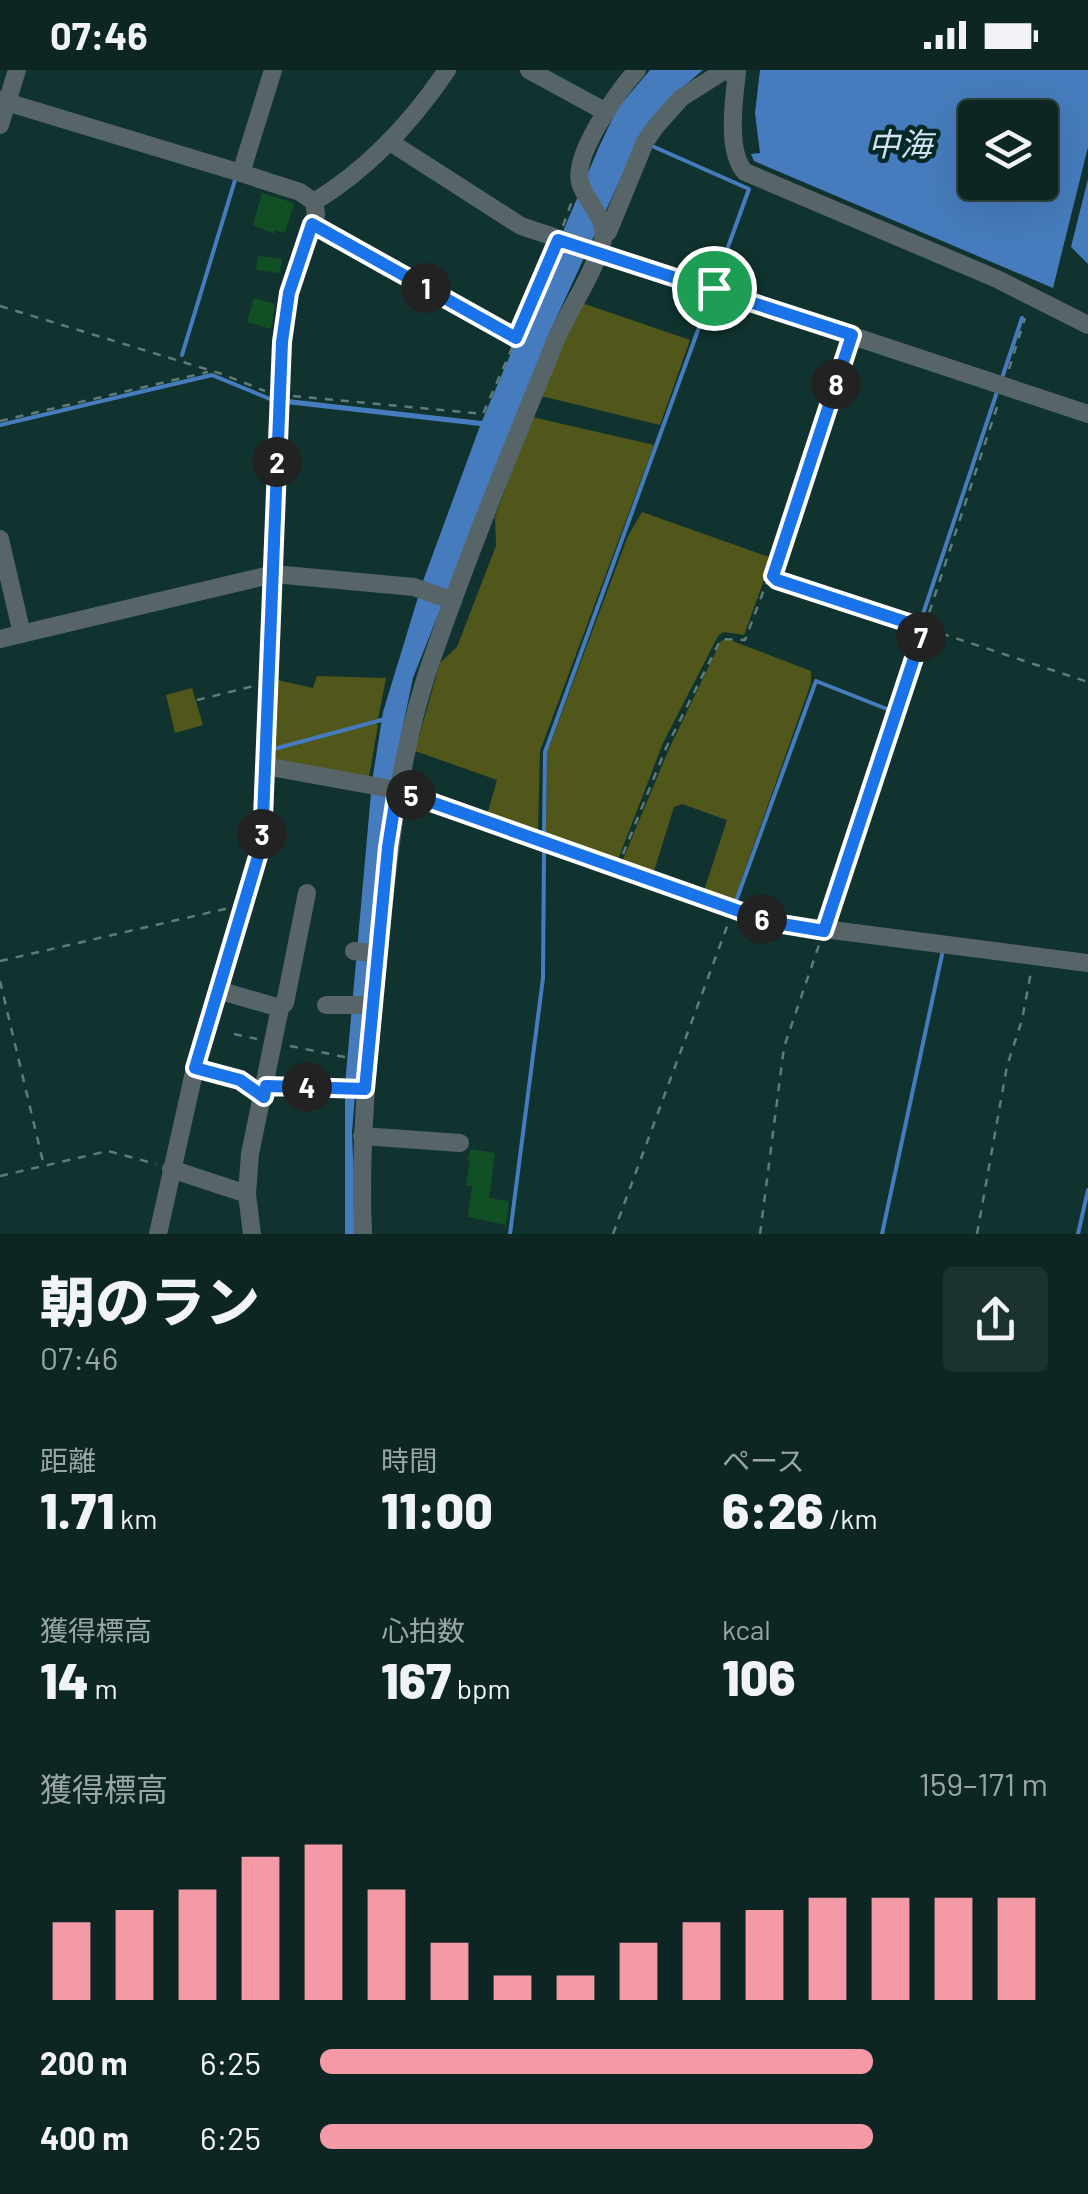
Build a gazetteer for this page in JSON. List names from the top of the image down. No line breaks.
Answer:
{"water":["中海"],"page":{"status":"07:46","pins":["1","8","2","7","5","3","6","4"],"heading":["朝のラン","07:46"],"stats":[["距離","1.71 km"],["時間","11:00"],["ペース","6:26 /km"],["獲得標高","14 m"],["心拍数","167 bpm"],["kcal","106"]],"chart":["獲得標高","159–171 m"],"list":[{"name":"200 m","note":"6:25"},{"name":"400 m","note":"6:25"}]}}
